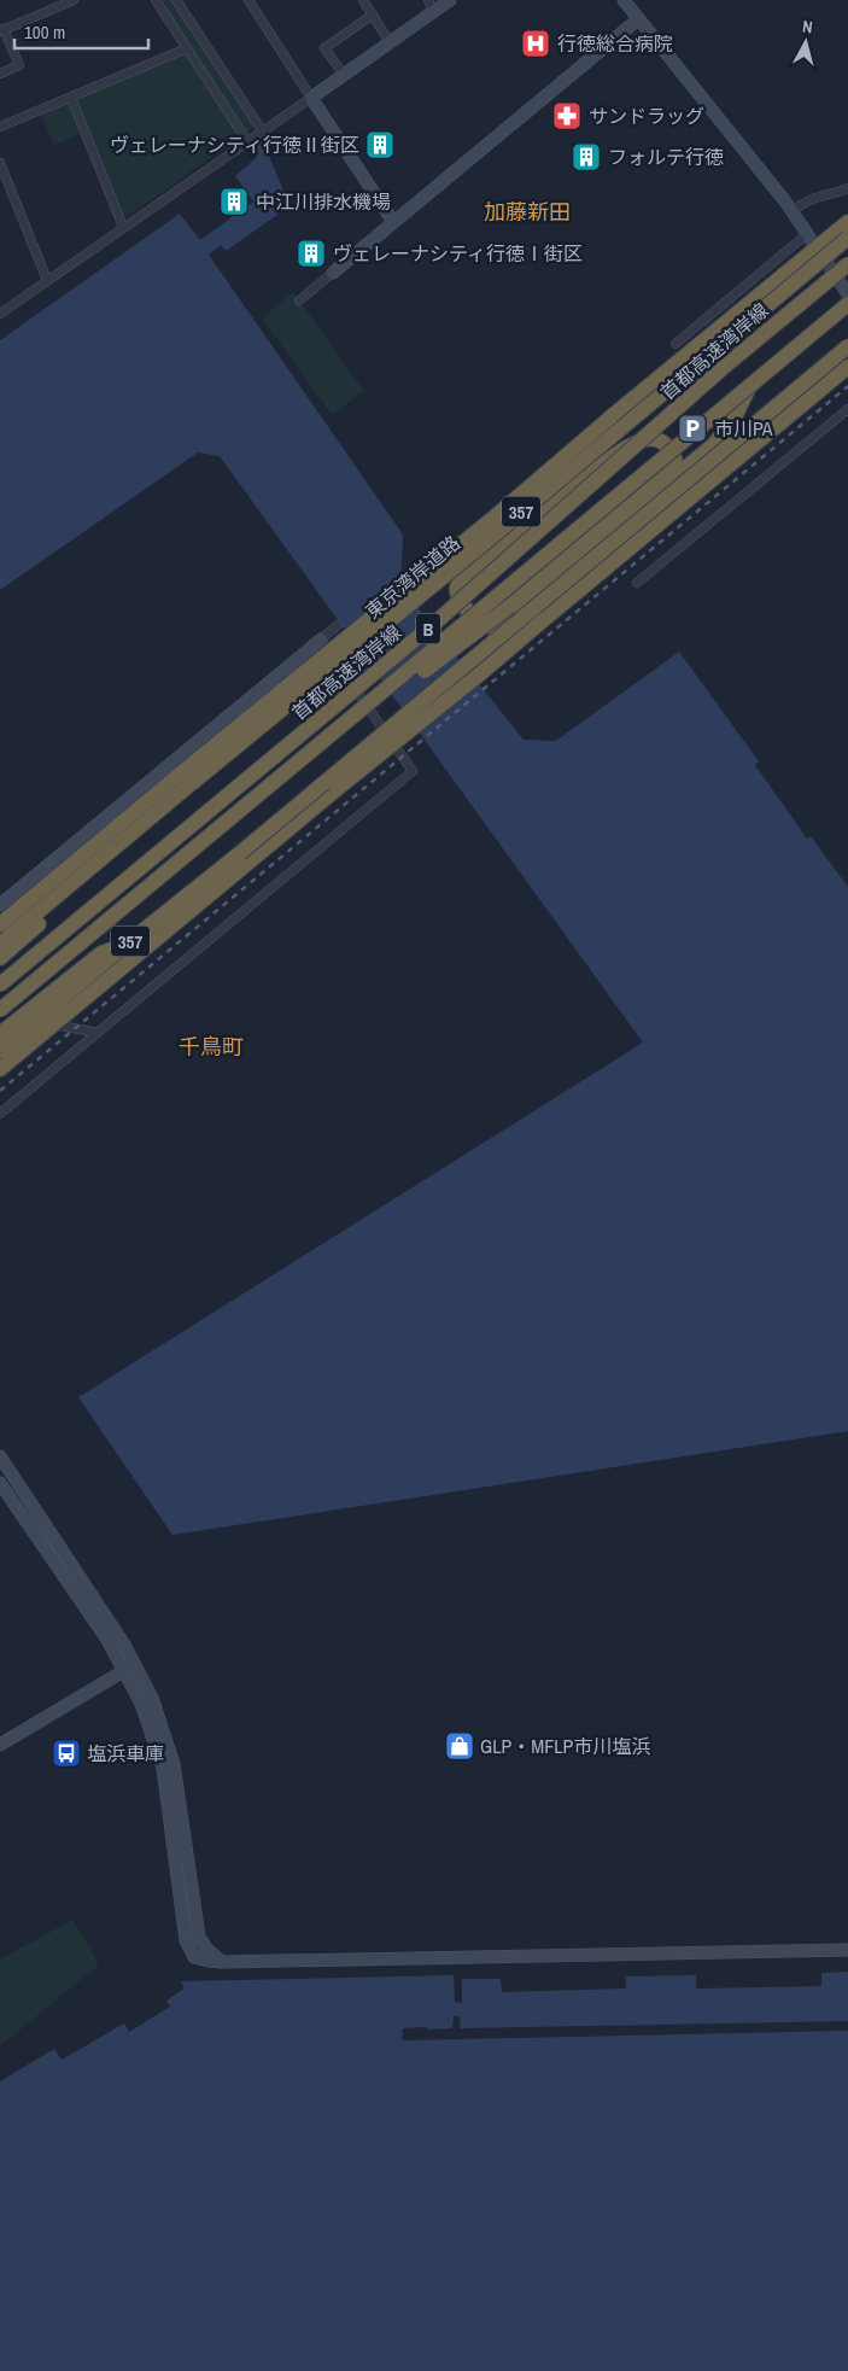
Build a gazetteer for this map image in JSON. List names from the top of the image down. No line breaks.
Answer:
{"streets":{"highway":["首都高速湾岸線","357","東京湾岸道路","B"]},"districts":["加藤新田","千鳥町"],"places":{"hospital":["行徳総合病院"],"pharmacy":["サンドラッグ"],"building":["ヴェレーナシティ行徳Ⅱ街区","フォルテ行徳","中江川排水機場","ヴェレーナシティ行徳Ⅰ街区"],"parking":["市川PA"],"shop":["GLP・MFLP市川塩浜"],"bus stop":["塩浜車庫"]},"scale_bar":"100 m","north":"top"}
